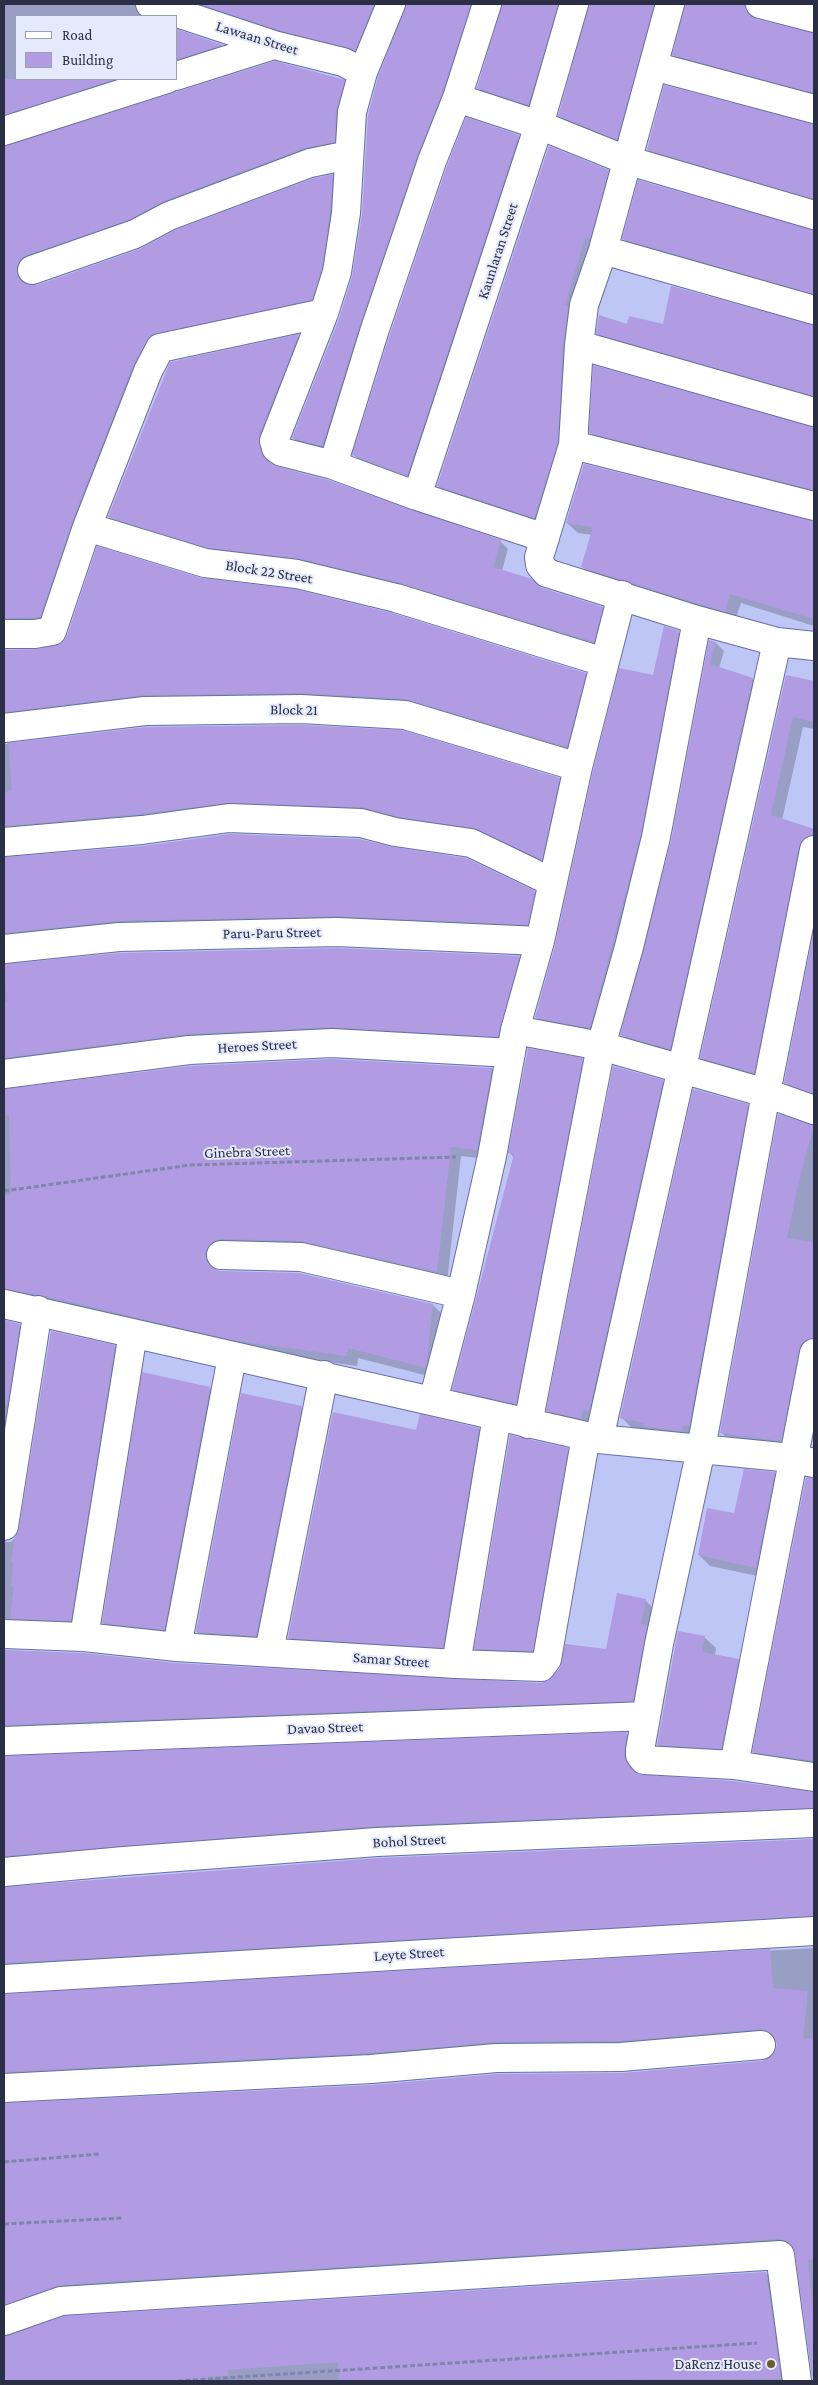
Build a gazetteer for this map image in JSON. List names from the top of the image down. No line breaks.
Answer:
{"streets":{"street":["Lawaan Street","Kaunlaran Street","Block 22 Street","Block 21","Paru-Paru Street","Heroes Street","Samar Street","Davao Street","Bohol Street","Leyte Street"],"path":["Ginebra Street"]},"places":["DaRenz House"],"legend":["Road","Building"]}
